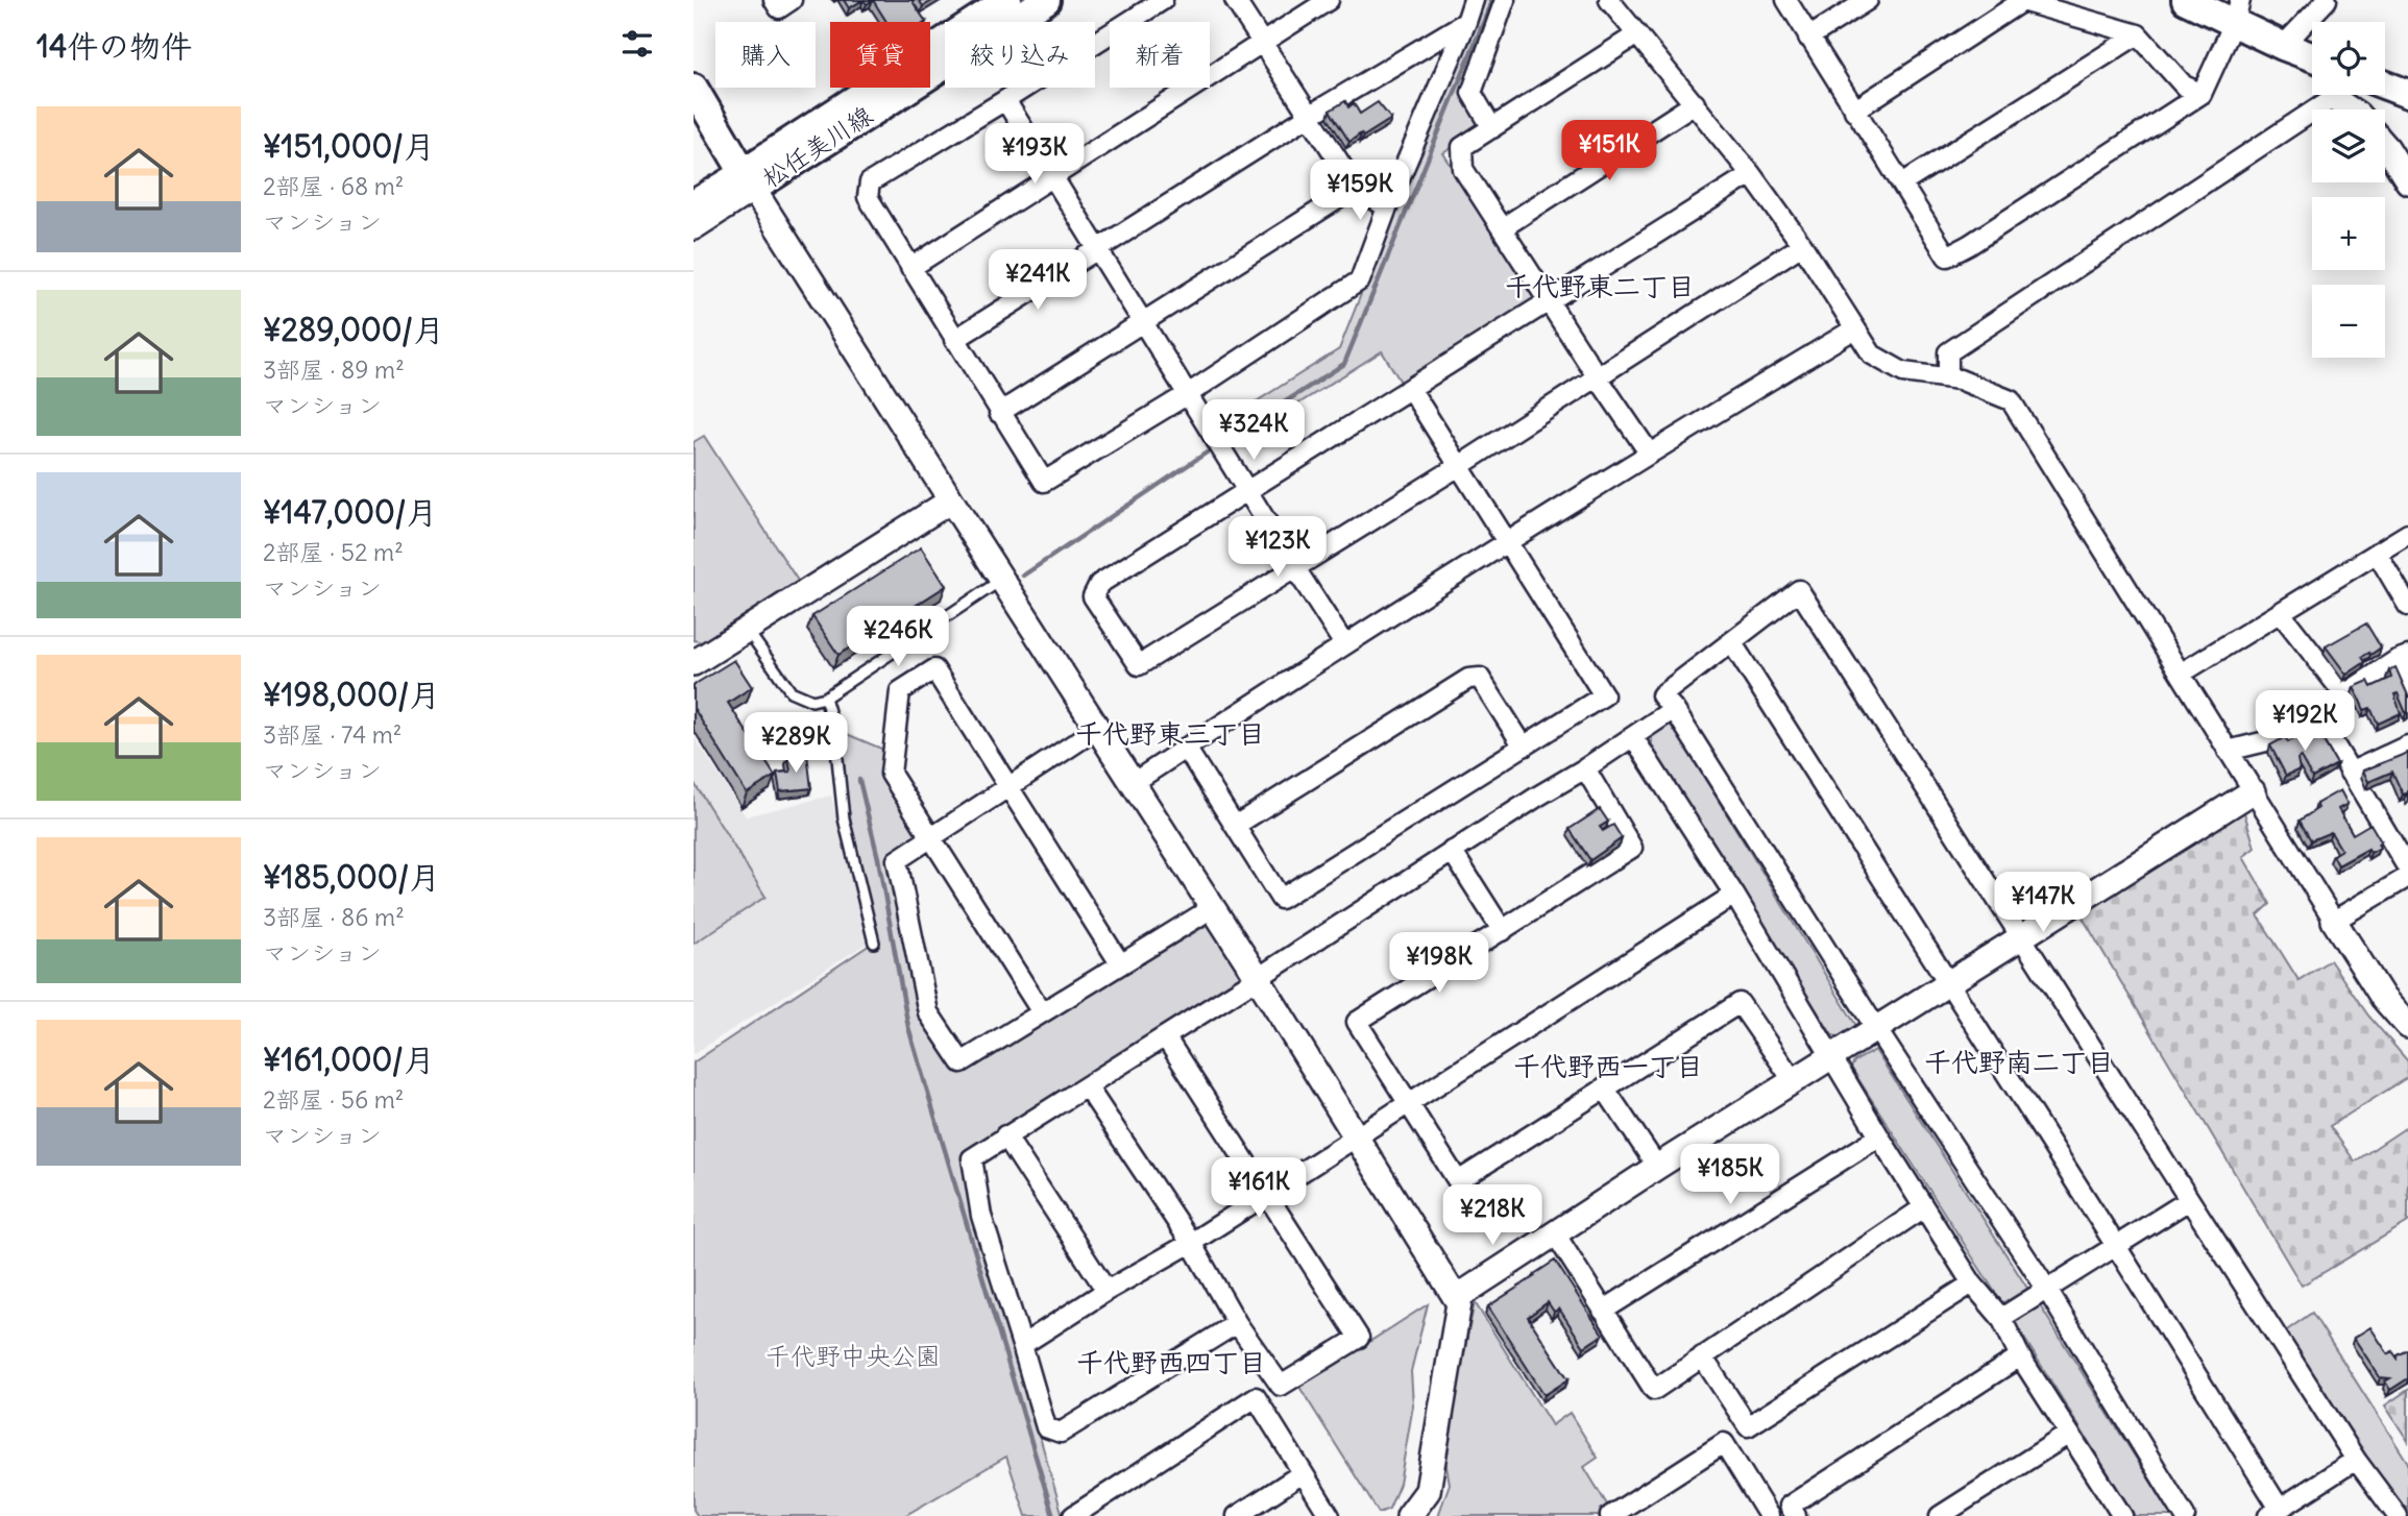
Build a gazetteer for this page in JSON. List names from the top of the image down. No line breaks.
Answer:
{"streets":{"main road":["松任美川線"]},"districts":["千代野東二丁目","千代野東三丁目","千代野南二丁目","千代野西一丁目","千代野西四丁目"],"parks":["千代野中央公園"],"page":{"heading":"14件の物件","map_buttons":["+","−"],"chip":["購入","賃貸","絞り込み","新着"],"list":[{"name":"¥151,000/月","note":"2部屋 · 68 m² · マンション"},{"name":"¥289,000/月","note":"3部屋 · 89 m² · マンション"},{"name":"¥147,000/月","note":"2部屋 · 52 m² · マンション"},{"name":"¥198,000/月","note":"3部屋 · 74 m² · マンション"},{"name":"¥185,000/月","note":"3部屋 · 86 m² · マンション"},{"name":"¥161,000/月","note":"2部屋 · 56 m² · マンション"}],"price":["¥151K","¥193K","¥159K","¥241K","¥324K","¥123K","¥246K","¥192K","¥289K","¥147K","¥198K","¥185K","¥161K","¥218K"]}}
